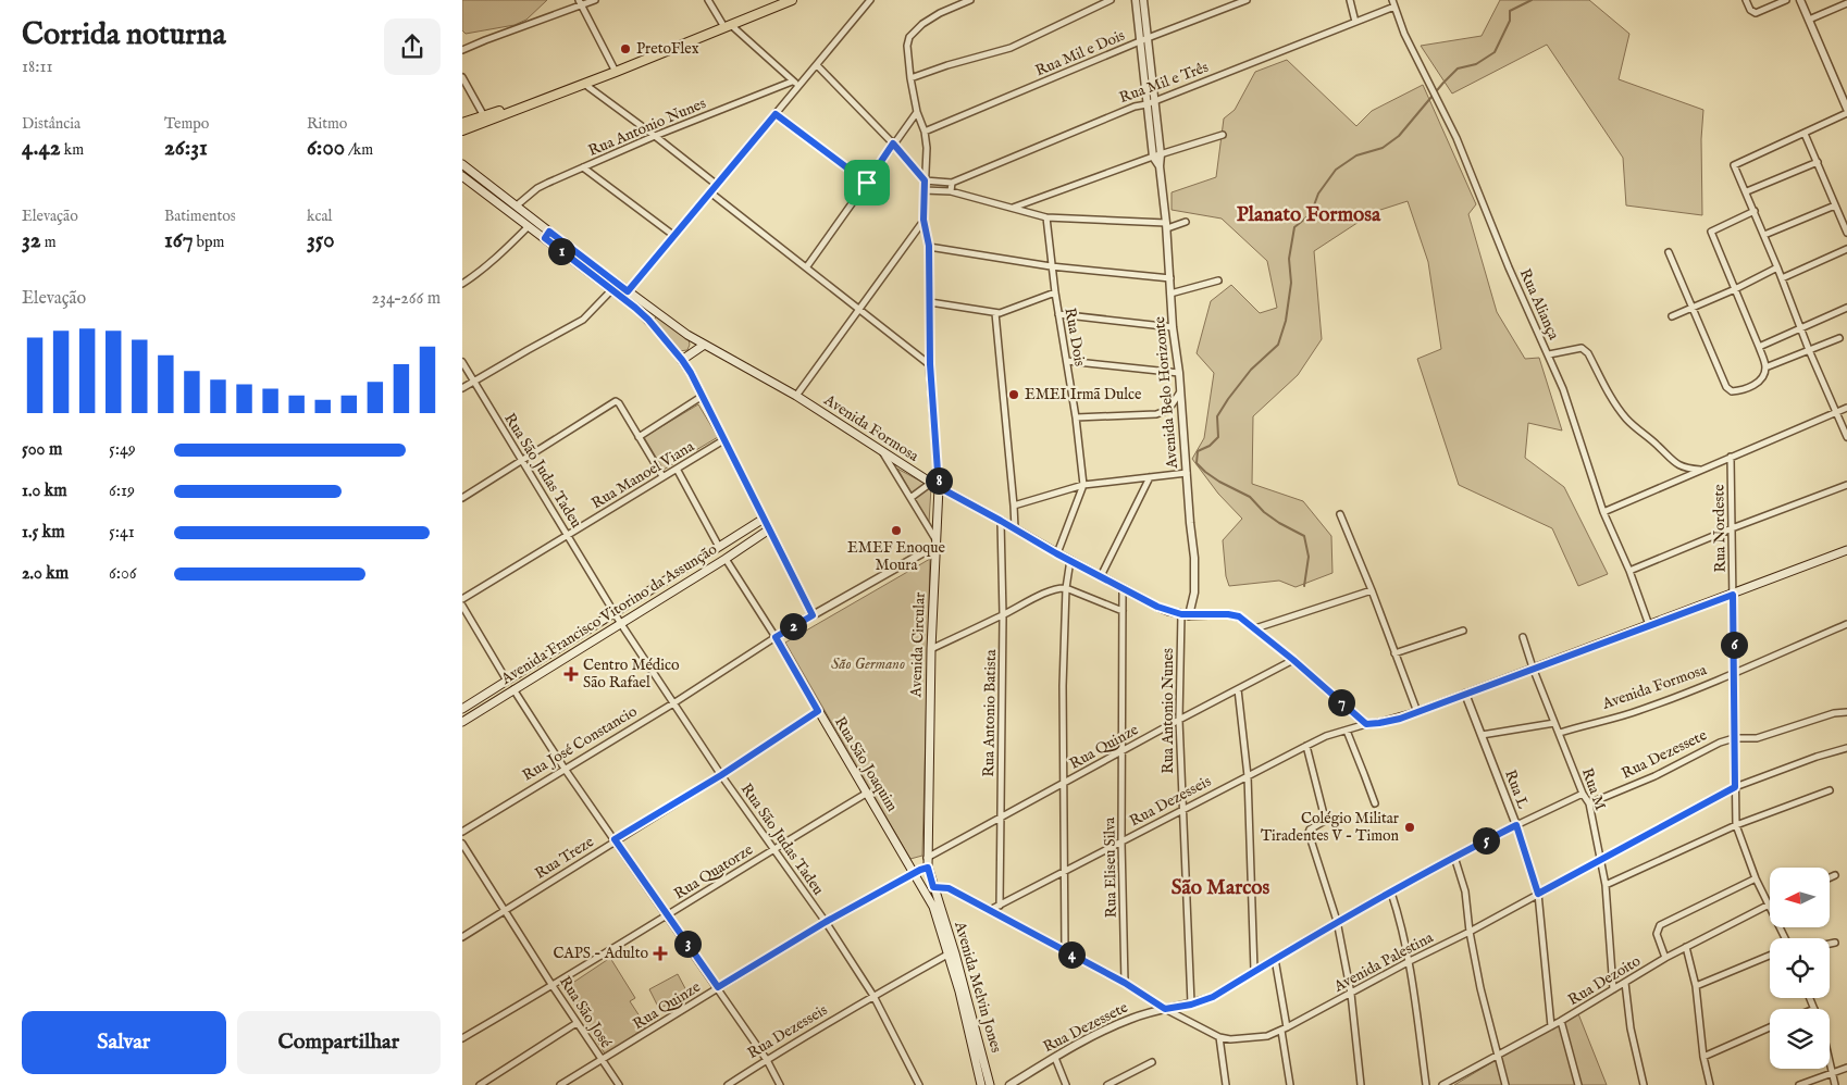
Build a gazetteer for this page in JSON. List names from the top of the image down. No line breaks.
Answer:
{"streets":{"main road":["Avenida Formosa","Avenida Francisco Vitorino da Assunção","Avenida Circular","Rua José Constancio","Rua São Joaquim","Avenida Melvin Jones"],"street":["Rua Mil e Dois","Rua Mil e Três","Rua Antonio Nunes","Rua Aliança","Rua Dois","Avenida Belo Horizonte","Rua São Judas Tadeu","Rua Manoel Viana","Rua Nordeste","Rua Antonio Batista","Rua Quinze","Rua Dezessete","Rua L","Rua M","Rua Dezesseis","Rua Treze","Rua Eliseu Silva","Rua Quatorze","Avenida Palestina","Rua Dezoito","Rua São José"]},"crossings":[["Rua Mil e Dois","Avenida Belo Horizonte"],["Rua Mil e Dois","Avenida Circular"],["Rua Mil e Três","Rua Aliança"],["Rua Mil e Três","Avenida Belo Horizonte"],["Rua Antonio Nunes","Avenida Belo Horizonte"],["Rua Antonio Nunes","Avenida Formosa"],["Rua Antonio Nunes","Rua Quinze"],["Rua Antonio Nunes","Rua Dezessete"],["Rua Antonio Nunes","Rua Dezesseis"],["Rua Dois","Avenida Formosa"],["Avenida Belo Horizonte","Avenida Formosa"],["Avenida Formosa","Rua Manoel Viana"],["Avenida Formosa","Rua Nordeste"],["Avenida Formosa","Avenida Francisco Vitorino da Assunção"],["Avenida Formosa","Avenida Circular"],["Avenida Formosa","Rua Antonio Batista"],["Avenida Formosa","Rua José Constancio"],["Avenida Formosa","Rua Quinze"],["Avenida Formosa","Rua M"],["Avenida Formosa","Rua Dezesseis"],["Avenida Formosa","Rua Eliseu Silva"],["Rua São Judas Tadeu","Rua Manoel Viana"],["Rua São Judas Tadeu","Avenida Francisco Vitorino da Assunção"],["Rua São Judas Tadeu","Rua José Constancio"],["Rua São Judas Tadeu","Rua Quinze"],["Rua São Judas Tadeu","Rua Dezesseis"],["Rua São Judas Tadeu","Rua Treze"],["Rua São Judas Tadeu","Rua Quatorze"],["Rua Nordeste","Rua Dezessete"],["Rua Nordeste","Avenida Palestina"],["Rua Nordeste","Rua Dezoito"],["Avenida Francisco Vitorino da Assunção","Rua São Joaquim"],["Avenida Circular","Rua José Constancio"],["Avenida Circular","Rua Quinze"],["Avenida Circular","Avenida Melvin Jones"],["Rua Antonio Batista","Rua Quinze"],["Rua Antonio Batista","Rua Dezesseis"],["Rua José Constancio","Rua São Joaquim"],["Rua Quinze","Rua São Joaquim"],["Rua Quinze","Rua Eliseu Silva"],["Rua Quinze","Avenida Melvin Jones"],["Rua Quinze","Rua São José"],["Rua Dezessete","Rua L"],["Rua Dezessete","Rua M"],["Rua Dezessete","Avenida Palestina"],["Rua São Joaquim","Rua Treze"],["Rua São Joaquim","Rua Quatorze"],["Rua São Joaquim","Avenida Melvin Jones"],["Rua L","Avenida Palestina"],["Rua L","Rua Dezoito"],["Rua M","Avenida Palestina"],["Rua M","Rua Dezoito"],["Rua Dezesseis","Rua Eliseu Silva"],["Rua Dezesseis","Avenida Palestina"],["Rua Dezesseis","Avenida Melvin Jones"],["Rua Treze","Rua São José"],["Rua Eliseu Silva","Avenida Palestina"],["Rua Quatorze","Rua São José"],["Avenida Palestina","Avenida Melvin Jones"]],"districts":["Planato Formosa","São Marcos"],"parks":["São Germano"],"places":{"other":["PretoFlex","EMEI Irmã Dulce","EMEF Enoque Moura","Colégio Militar Tiradentes V - Timon"],"health":["Centro Médico São Rafael","CAPS - Adulto"]},"north":"left","page":{"heading":["Corrida noturna","18:11"],"stats":[["Distância","4.42 km"],["Tempo","26:31"],["Ritmo","6:00 /km"],["Elevação","32 m"],["Batimentos","167 bpm"],["kcal","350"]],"pins":["1","8","2","6","7","5","3","4"],"chart":["Elevação","234–266 m"],"list":[{"name":"500 m","note":"5:49"},{"name":"1.0 km","note":"6:19"},{"name":"1.5 km","note":"5:41"},{"name":"2.0 km","note":"6:06"}],"buttons":["Salvar","Compartilhar"]}}
